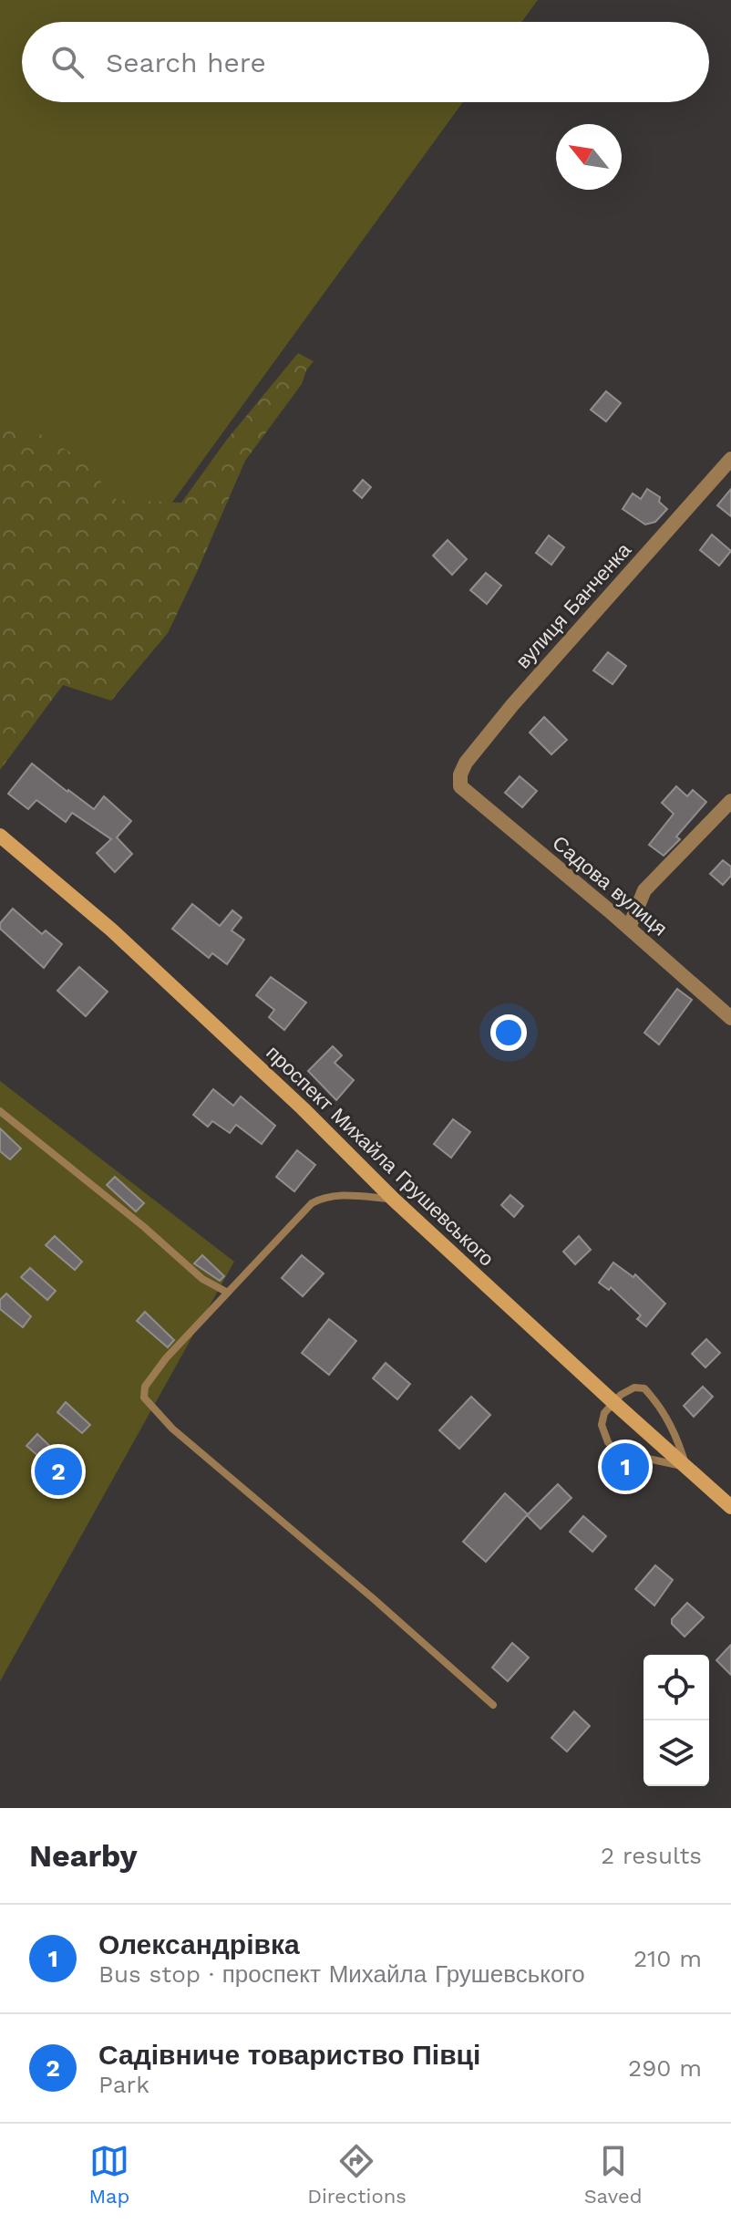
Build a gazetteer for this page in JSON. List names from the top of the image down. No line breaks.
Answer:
{"streets":{"street":["вулиця Банченка","Садова вулиця","проспект Михайла Грушевського"]},"crossings":[["вулиця Банченка","Садова вулиця"]],"north":"top left","page":{"search":"Search here","pins":["1","2"],"heading":["Nearby","2 results"],"list":[{"mark":"1","name":"Олександрівка","note":"Bus stop · проспект Михайла Грушевського","value":"210 m"},{"mark":"2","name":"Садівниче товариство Півці","note":"Park","value":"290 m"}],"nav":["Map","Directions","Saved"]}}
